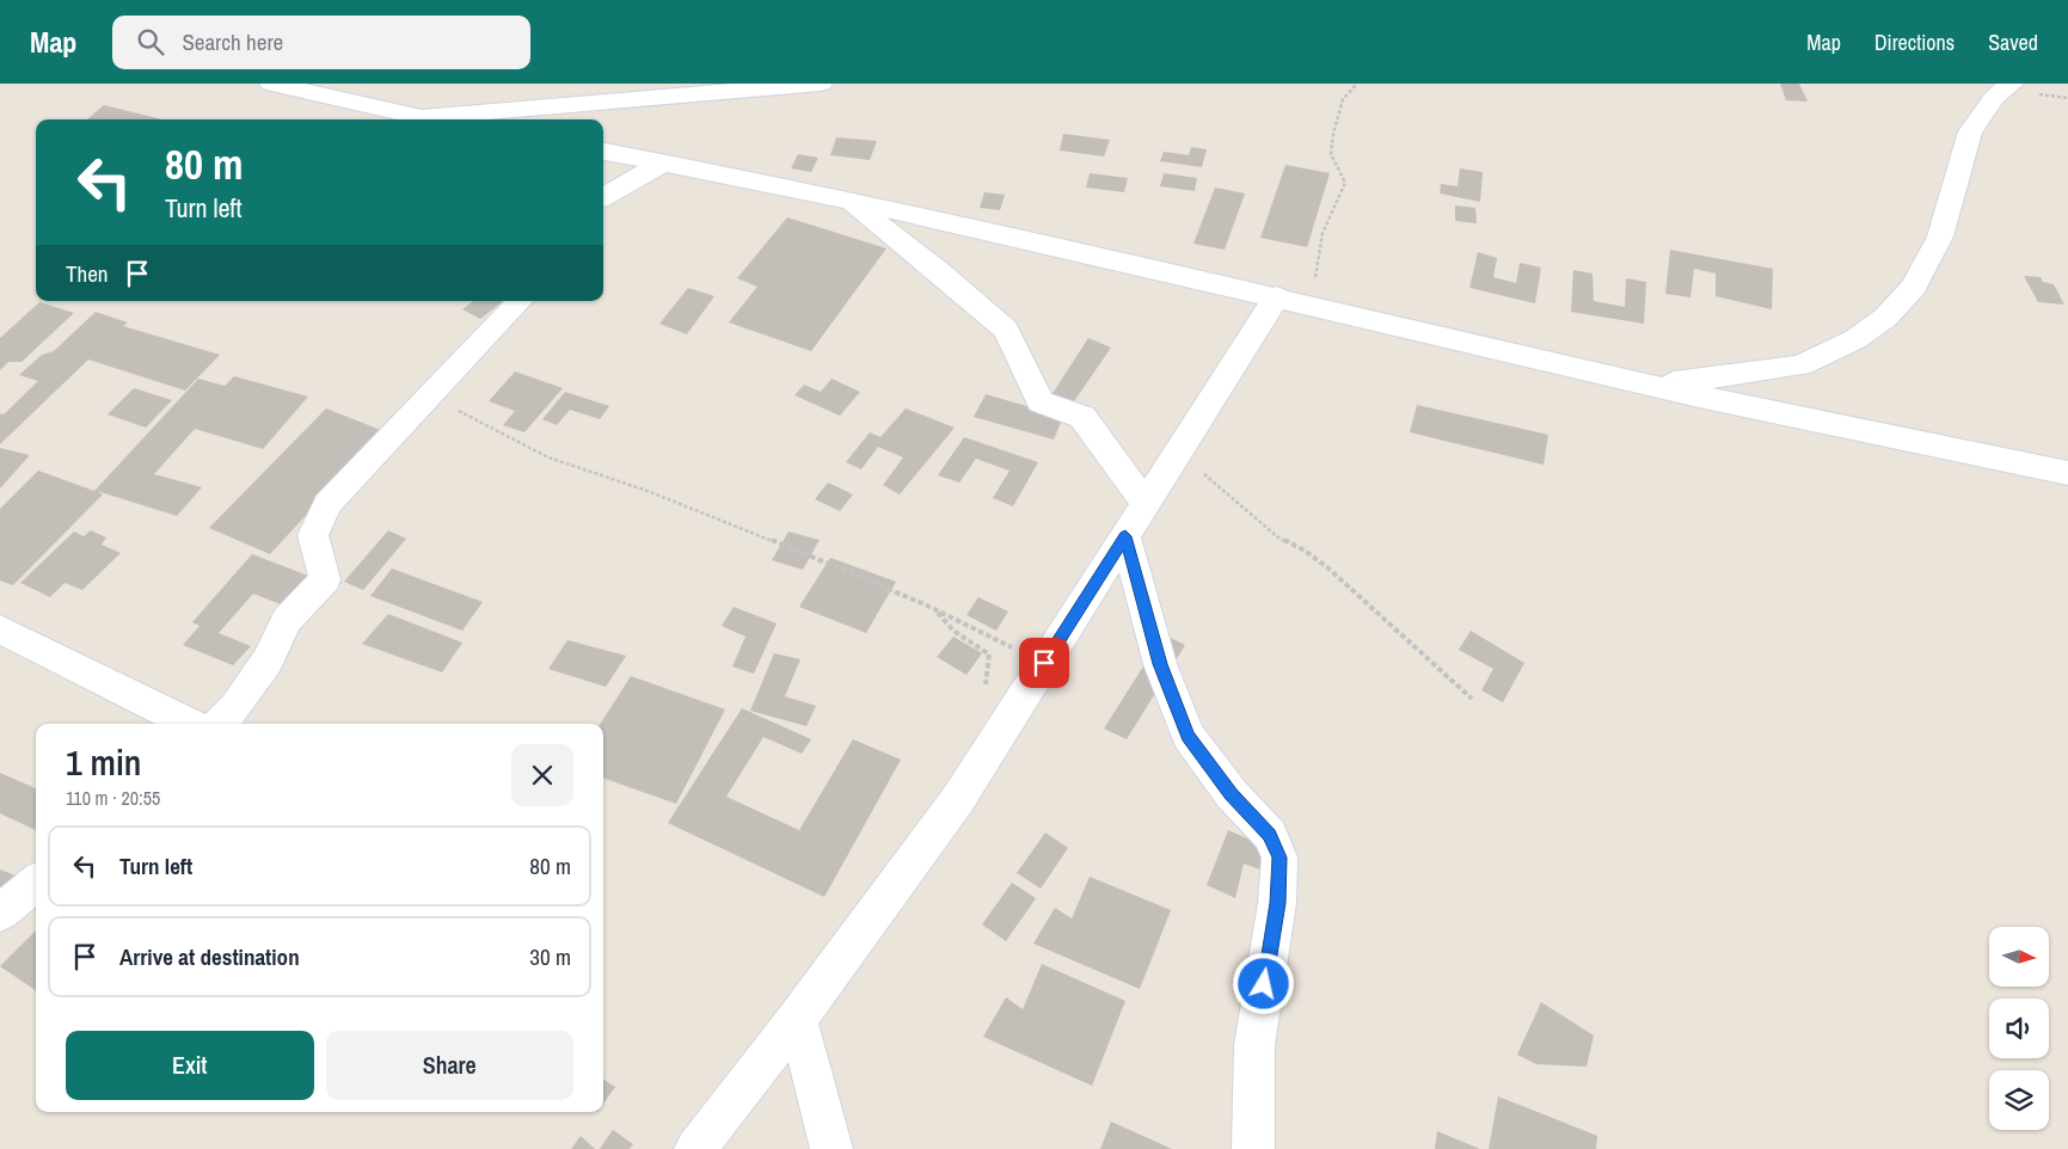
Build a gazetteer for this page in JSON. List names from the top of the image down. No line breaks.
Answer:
{"north":"right","page":{"header":"Map","search":"Search here","nav":["Map","Directions","Saved"],"turn":["80 m","Turn left"],"then":"Then","heading":["1 min","110 m · 20:55"],"list":[{"name":"Turn left","value":"80 m"},{"name":"Arrive at destination","value":"30 m"}],"buttons":["Exit","Share"]}}
